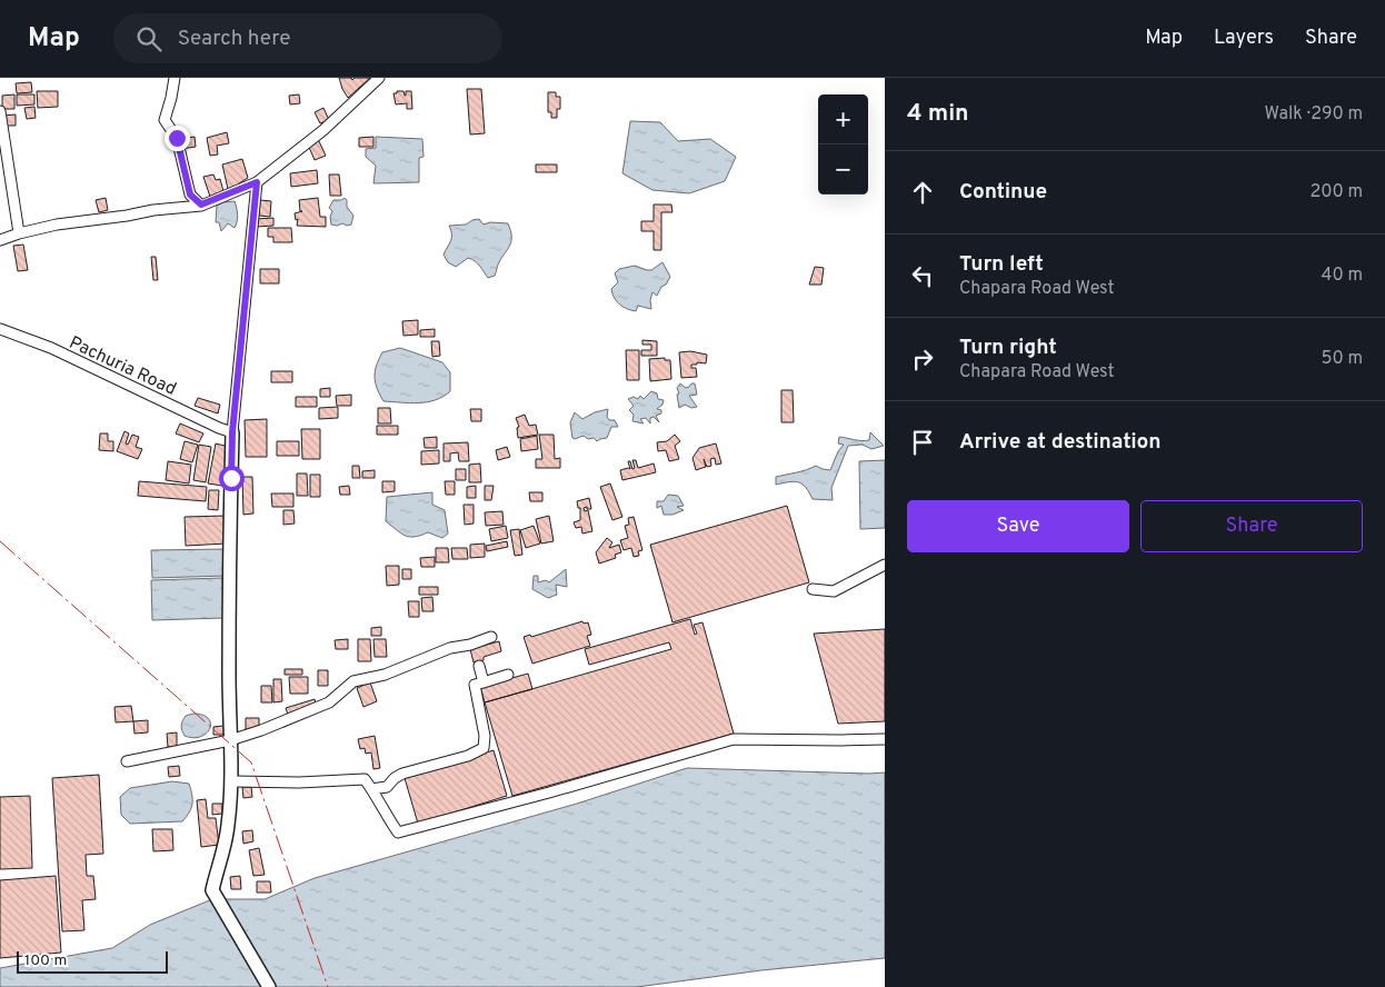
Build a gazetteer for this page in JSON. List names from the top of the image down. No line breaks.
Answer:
{"streets":{"street":["Pachuria Road"]},"scale_bar":"100 m","page":{"header":"Map","search":"Search here","nav":["Map","Layers","Share"],"heading":["4 min","Walk · 290 m"],"map_buttons":["+","−"],"list":[["Continue","200 m"],["Turn left","Chapara Road West","40 m"],["Turn right","Chapara Road West","50 m"],"Arrive at destination"],"buttons":["Save","Share"],"scale":"100 m"}}
